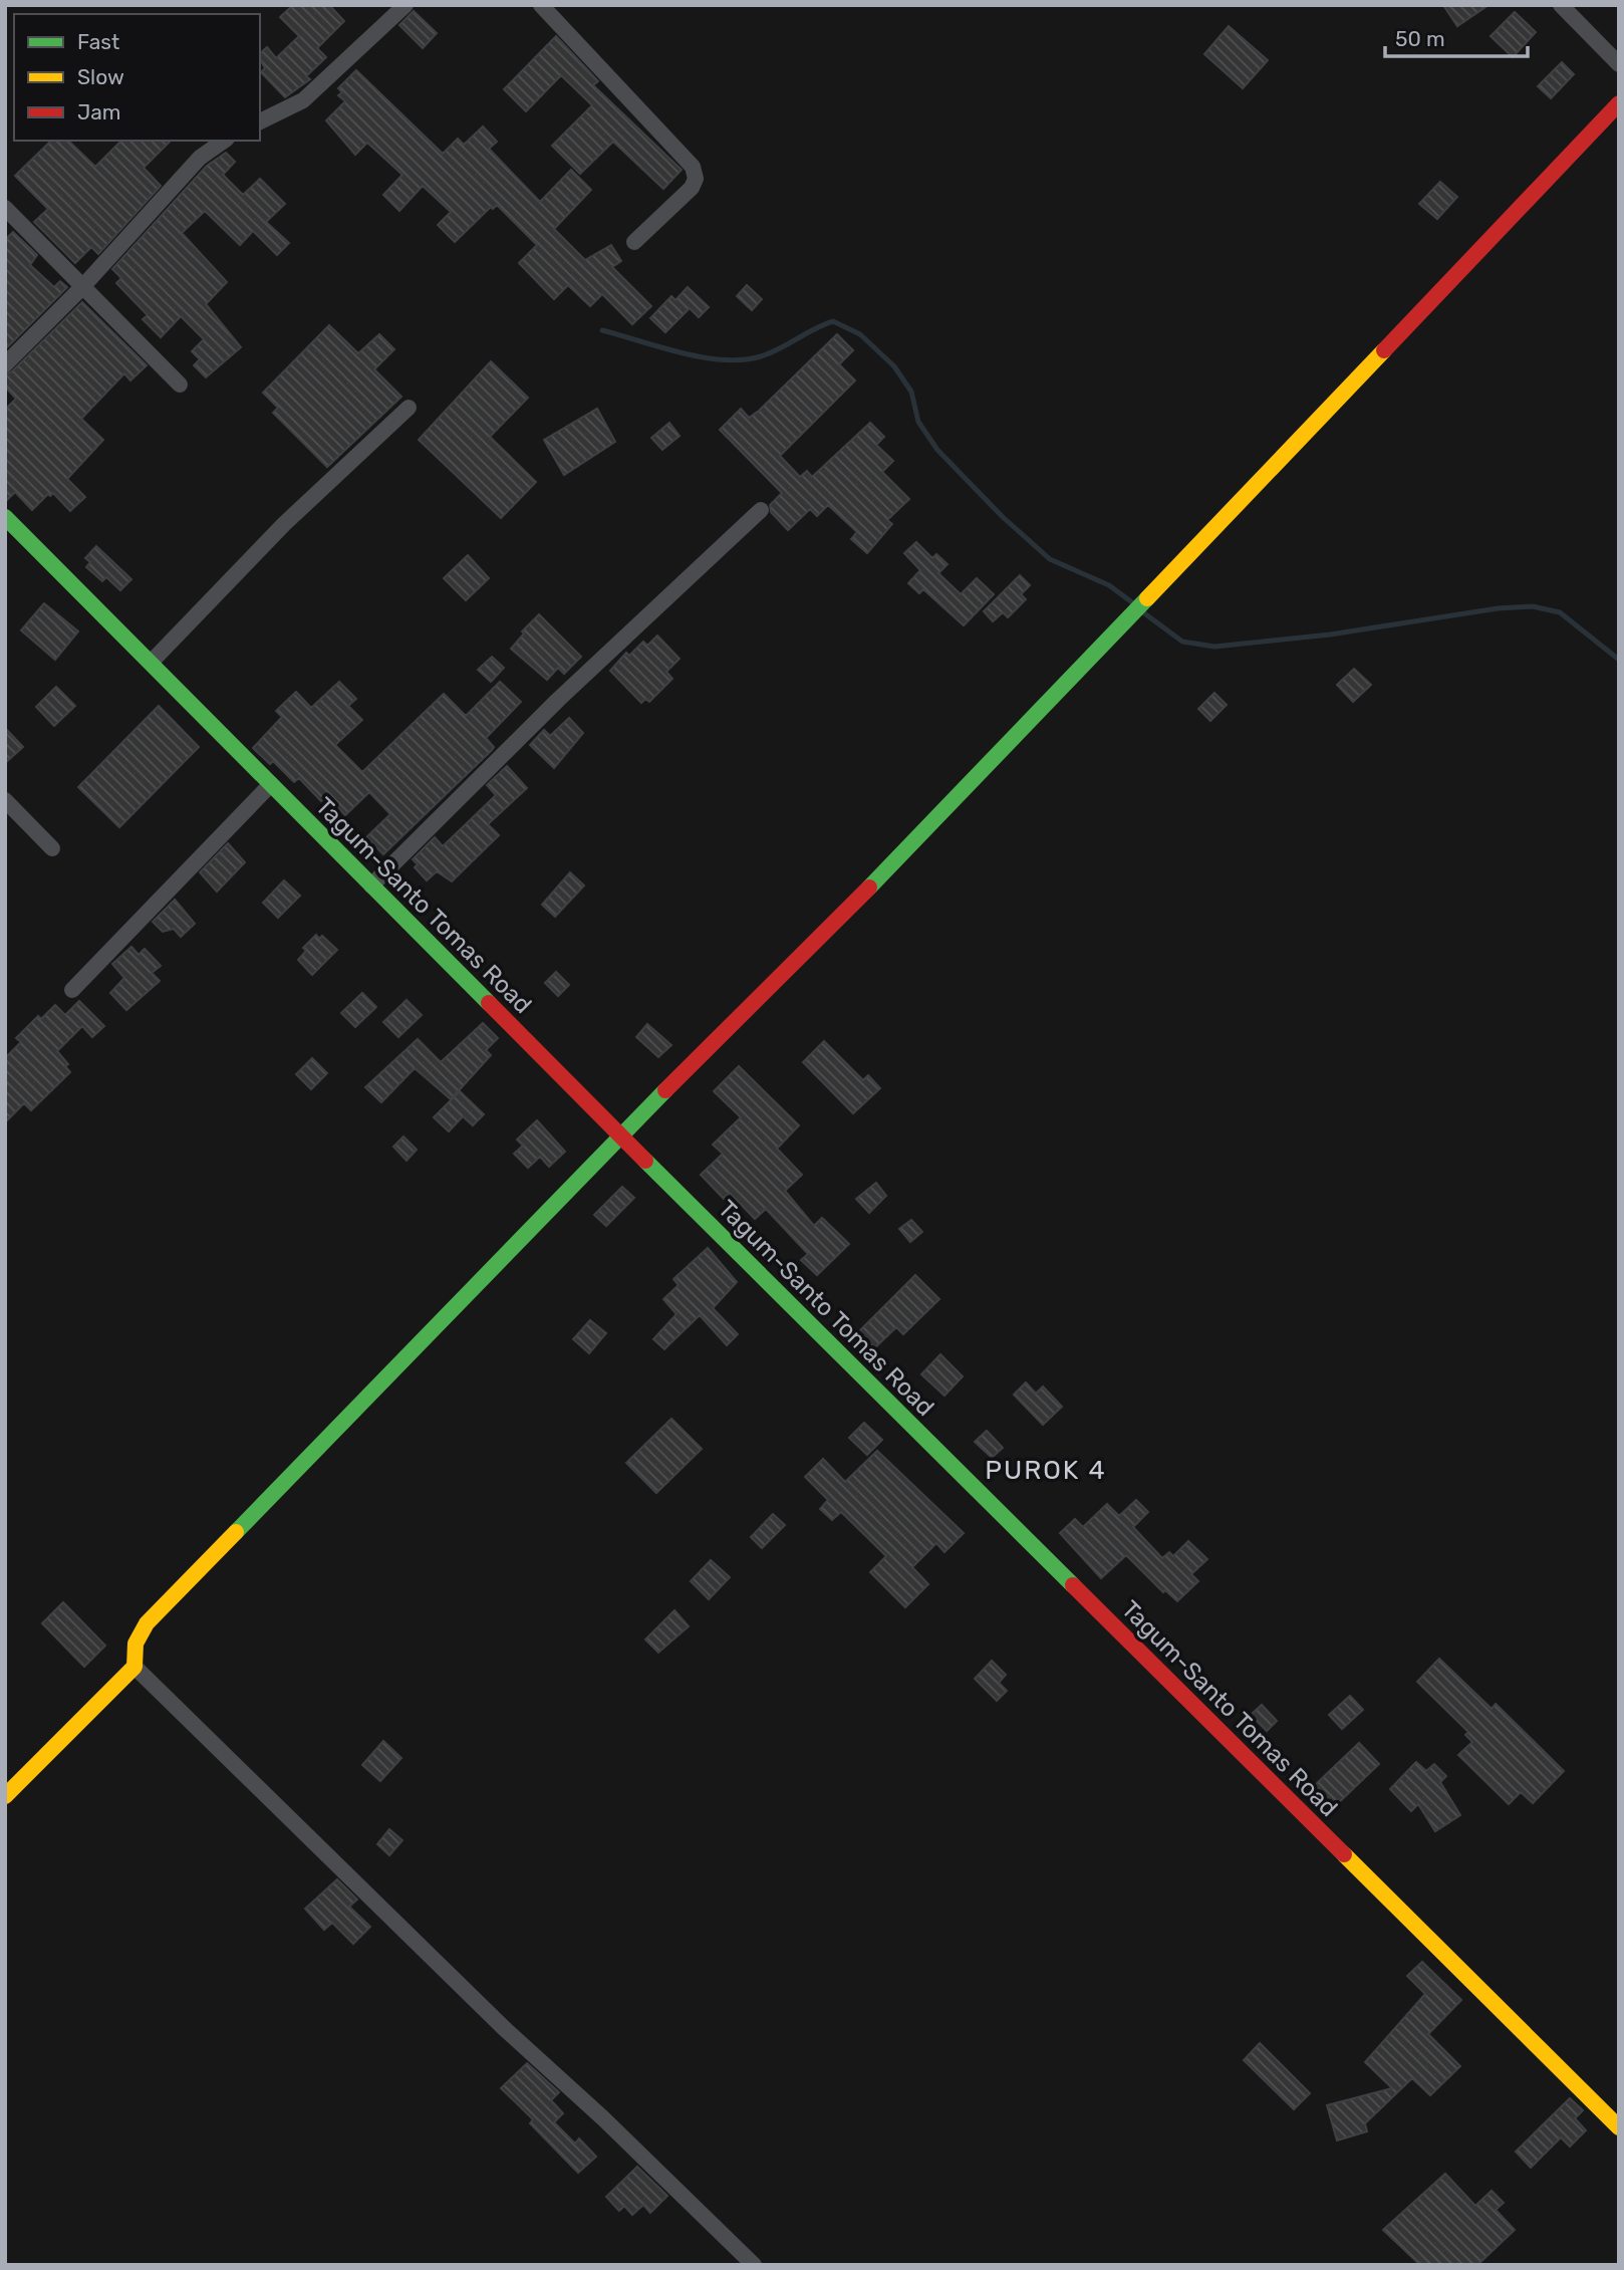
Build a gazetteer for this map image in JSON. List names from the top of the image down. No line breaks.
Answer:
{"streets":{"street":["Tagum-Santo Tomas Road"]},"districts":["PUROK 4"],"legend":["Fast","Slow","Jam"],"scale_bar":"50 m"}
